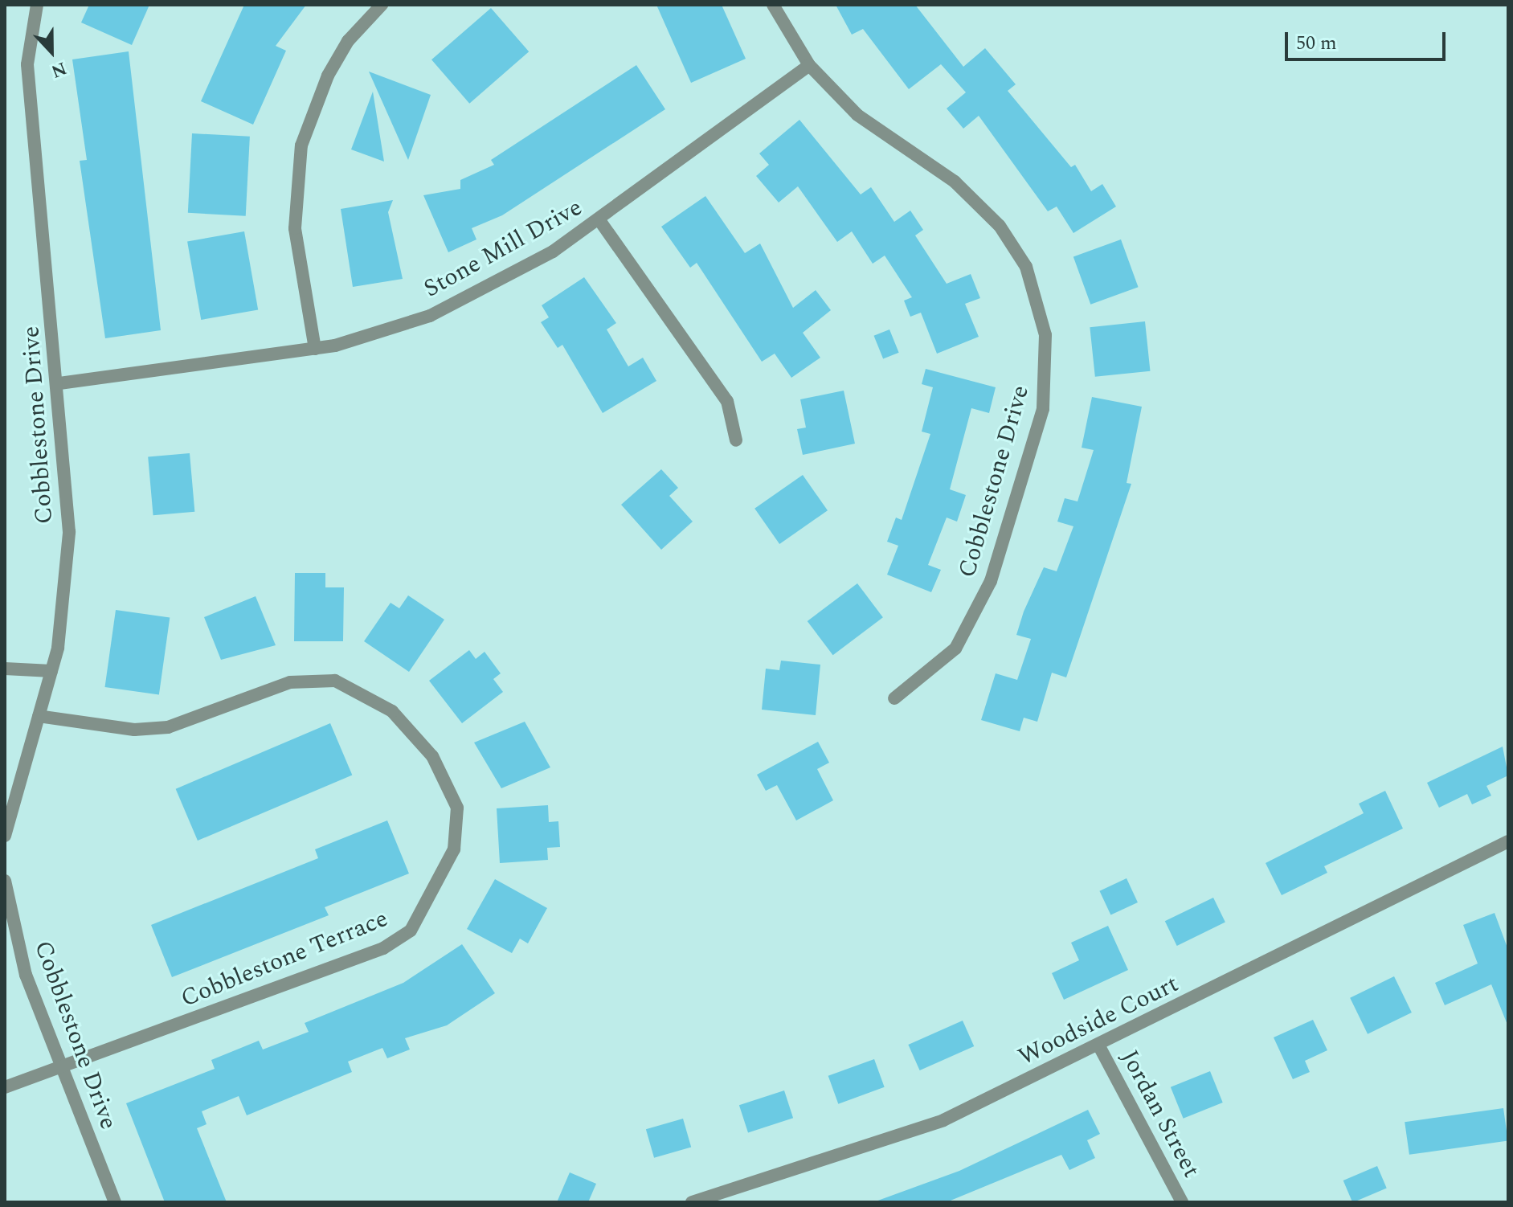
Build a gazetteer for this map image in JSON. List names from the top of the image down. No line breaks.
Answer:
{"streets":{"street":["Stone Mill Drive","Cobblestone Drive","Cobblestone Terrace","Woodside Court","Jordan Street"]},"crossings":[["Stone Mill Drive","Cobblestone Drive"],["Cobblestone Drive","Cobblestone Terrace"],["Woodside Court","Jordan Street"]],"scale_bar":"50 m","north":"bottom"}
